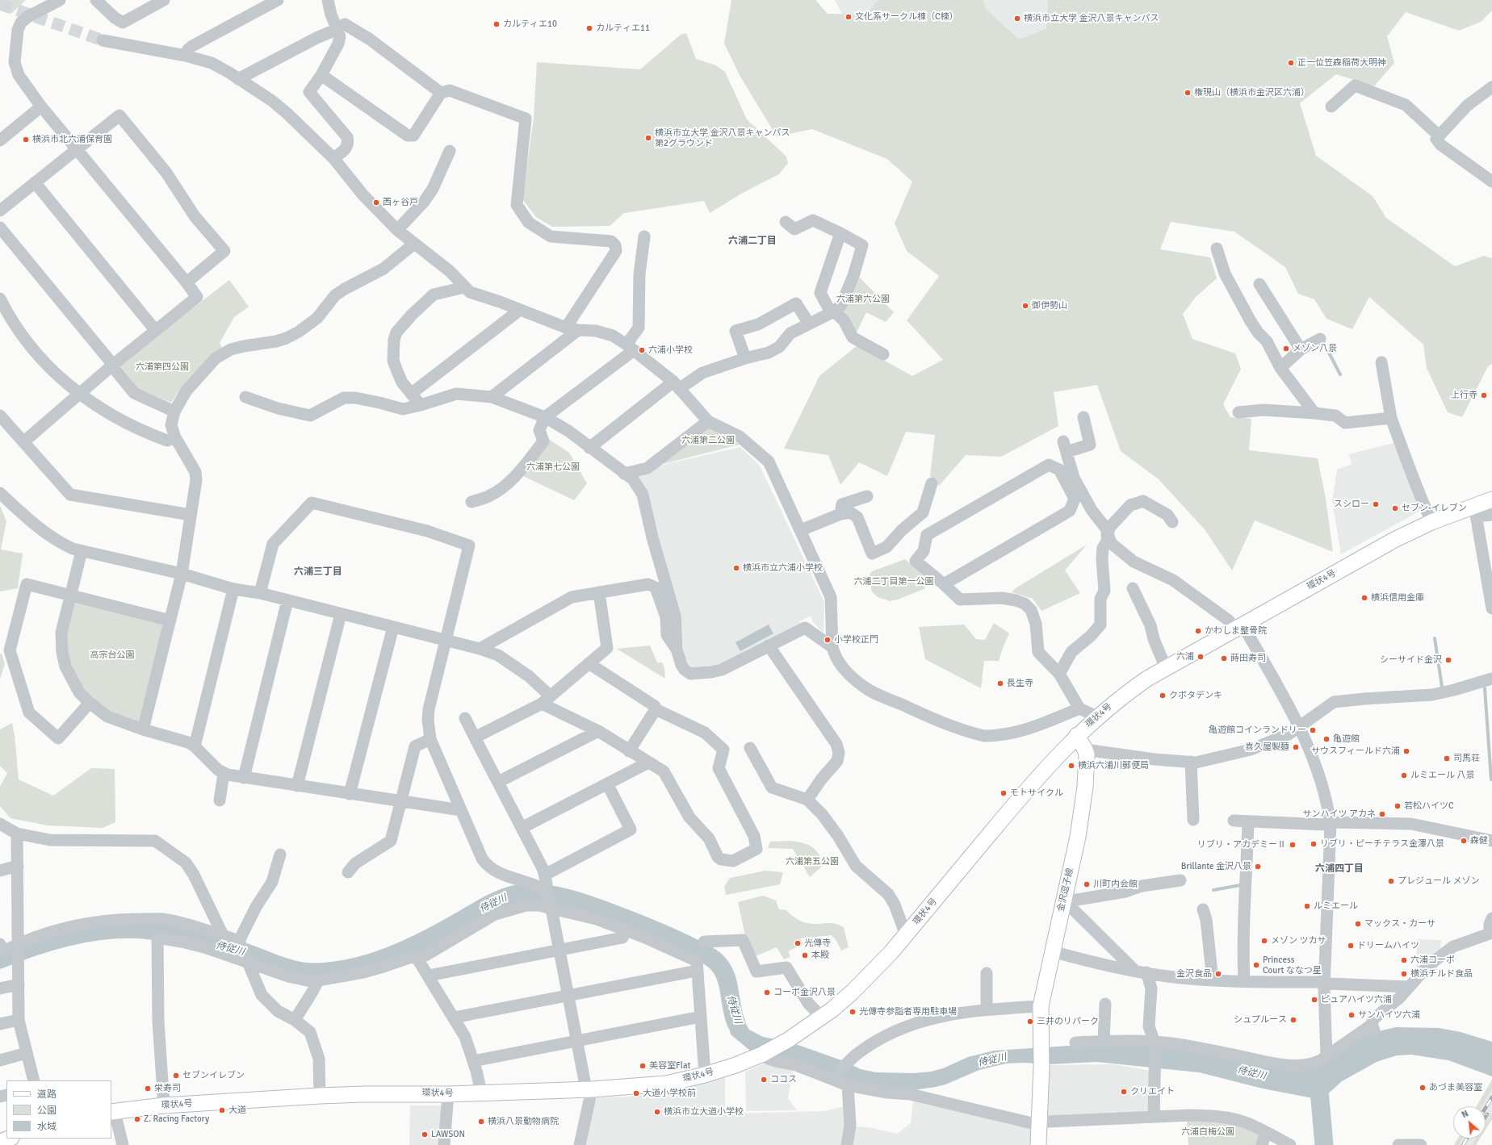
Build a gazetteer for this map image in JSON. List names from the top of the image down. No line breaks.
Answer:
{"streets":{"main road":["環状4号","金沢逗子線"]},"crossings":[["環状4号","金沢逗子線"]],"districts":["六浦二丁目","六浦三丁目","六浦四丁目"],"water":["侍従川"],"parks":["六浦第六公園","六浦第四公園","六浦第二公園","六浦第七公園","六浦二丁目第一公園","高宗台公園","六浦第五公園","六浦白梅公園"],"places":["文化系サークル棟（C棟）","横浜市立大学 金沢八景キャンパス","カルティエ10","カルティエ11","正一位笠森稲荷大明神","権現山（横浜市金沢区六浦）","横浜市立大学 金沢八景キャンパス 第2グラウンド","横浜市北六浦保育園","西ヶ谷戸","御伊勢山","メゾン八景","六浦小学校","上行寺","スシロー","セブン-イレブン","横浜市立六浦小学校","横浜信用金庫","かわしま整骨院","小学校正門","六浦","蒔田寿司","シーサイド金沢","長生寺","クボタデンキ","亀遊館コインランドリー","亀遊館","喜久屋製麺","サウスフィールド六浦","司馬荘","横浜六浦川郵便局","ルミエール 八景","モトサイクル","若松ハイツC","サンハイツ アカネ","森健","リブリ・ピーチテラス金澤八景","リブリ・アカデミーⅡ","Brillante 金沢八景","プレジュール メゾン","川町内会館","ルミエール","マックス・カーサ","メゾン ツカサ","光傳寺","ドリームハイツ","本殿","六浦コーポ","Princess Court ななつ星","金沢食品","横浜チルド食品","コーポ金沢八景","ピュアハイツ六浦","光傳寺参詣者専用駐車場","サンハイツ六浦","シュプルース","三井のリパーク","美容室Flat","セブンイレブン","ココス","あづま美容室","栄寿司","クリエイト","大道小学校前","大道","横浜市立大道小学校","Z. Racing Factory","横浜八景動物病院","LAWSON"],"legend":["道路","公園","水域"],"north":"top left"}
